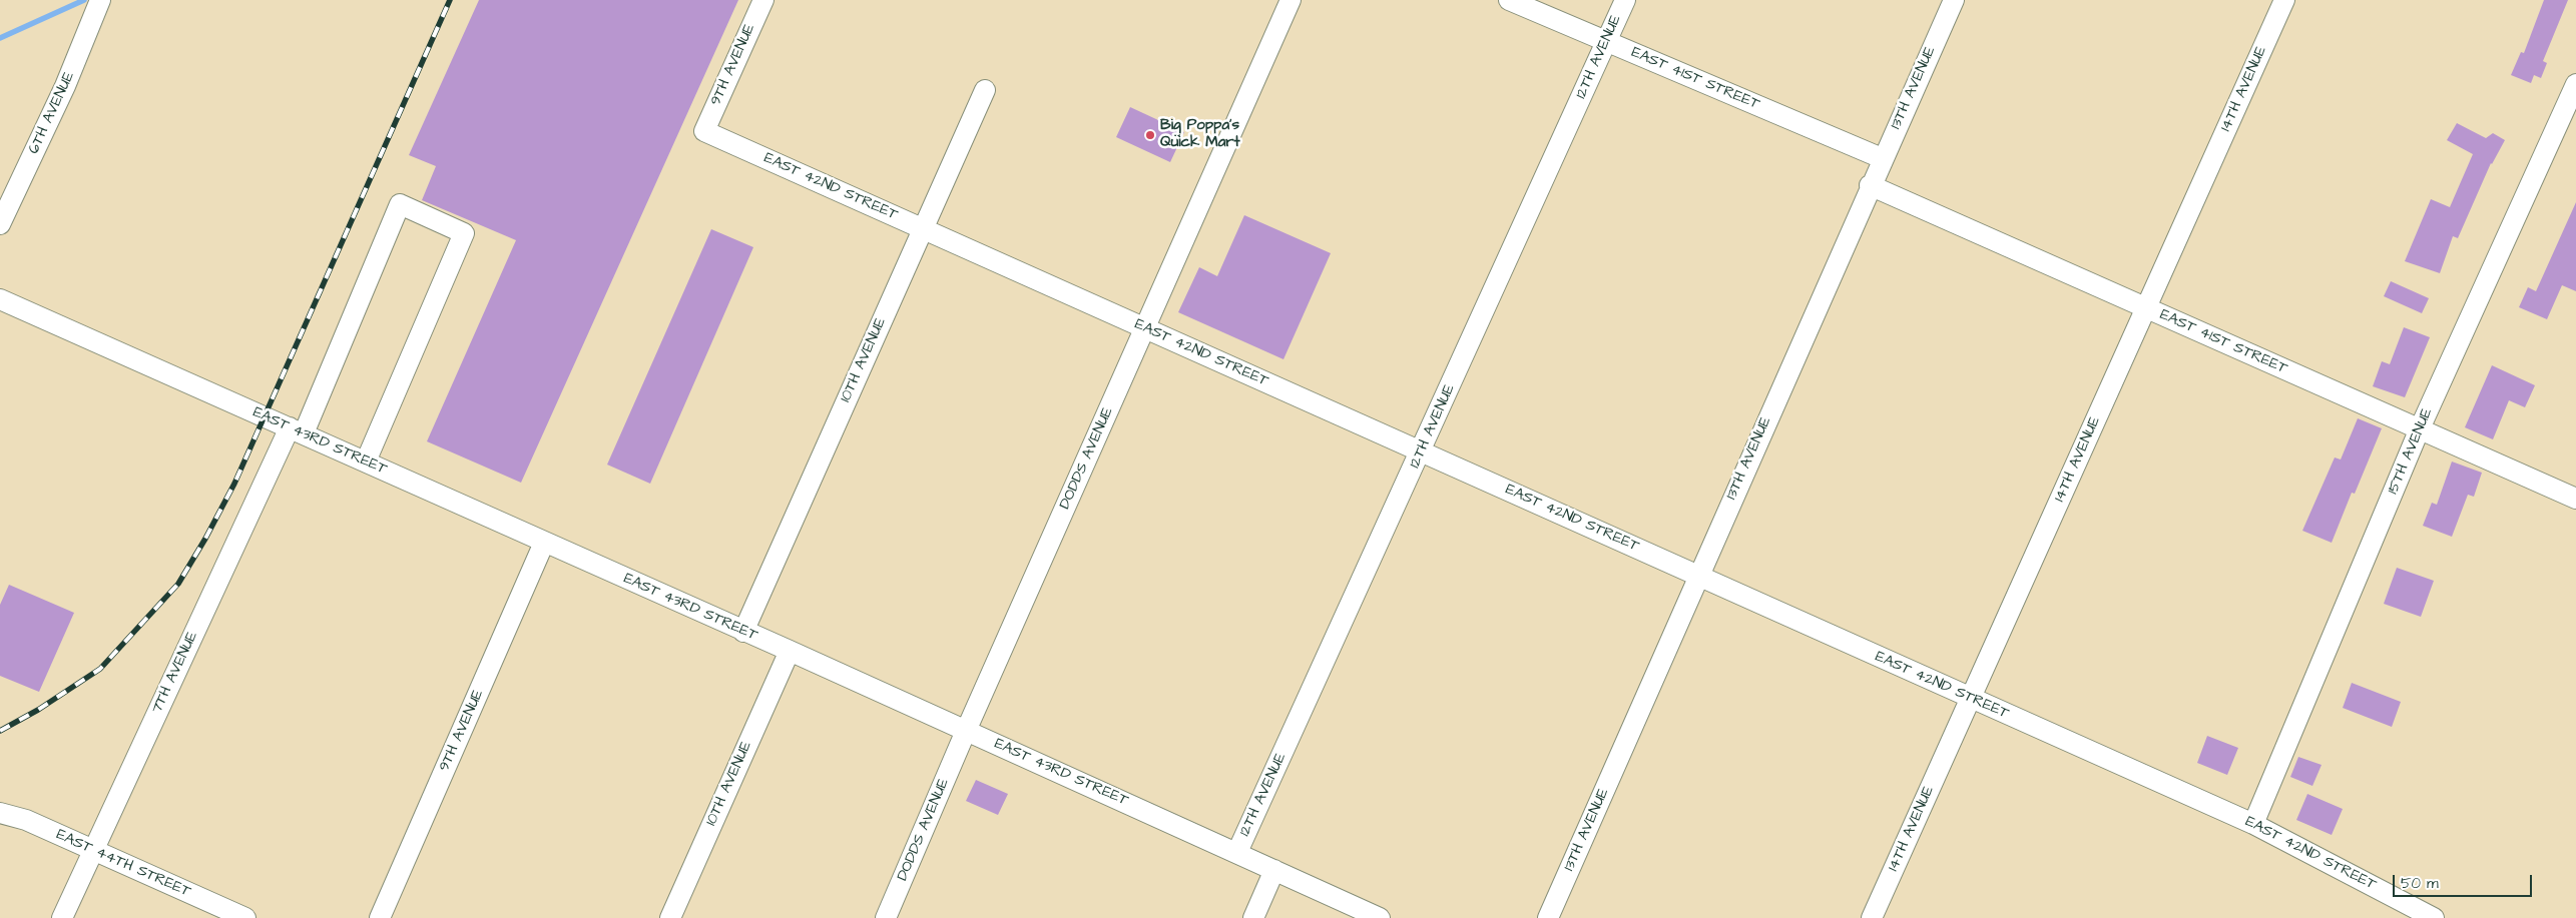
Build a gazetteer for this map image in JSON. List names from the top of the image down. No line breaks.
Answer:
{"streets":{"street":["12TH AVENUE","9TH AVENUE","EAST 41ST STREET","13TH AVENUE","14TH AVENUE","6TH AVENUE","EAST 42ND STREET","10TH AVENUE","EAST 43RD STREET","15TH AVENUE","DODDS AVENUE","7TH AVENUE","EAST 44TH STREET"]},"crossings":[["12TH AVENUE","EAST 41ST STREET"],["12TH AVENUE","EAST 42ND STREET"],["12TH AVENUE","EAST 43RD STREET"],["9TH AVENUE","EAST 42ND STREET"],["9TH AVENUE","EAST 43RD STREET"],["EAST 41ST STREET","13TH AVENUE"],["EAST 41ST STREET","14TH AVENUE"],["EAST 41ST STREET","15TH AVENUE"],["13TH AVENUE","EAST 42ND STREET"],["14TH AVENUE","EAST 42ND STREET"],["EAST 42ND STREET","10TH AVENUE"],["EAST 42ND STREET","15TH AVENUE"],["EAST 42ND STREET","DODDS AVENUE"],["10TH AVENUE","EAST 43RD STREET"],["EAST 43RD STREET","DODDS AVENUE"],["EAST 43RD STREET","7TH AVENUE"],["7TH AVENUE","EAST 44TH STREET"]],"places":["Big Poppa's Quick Mart"],"scale_bar":"50 m"}
